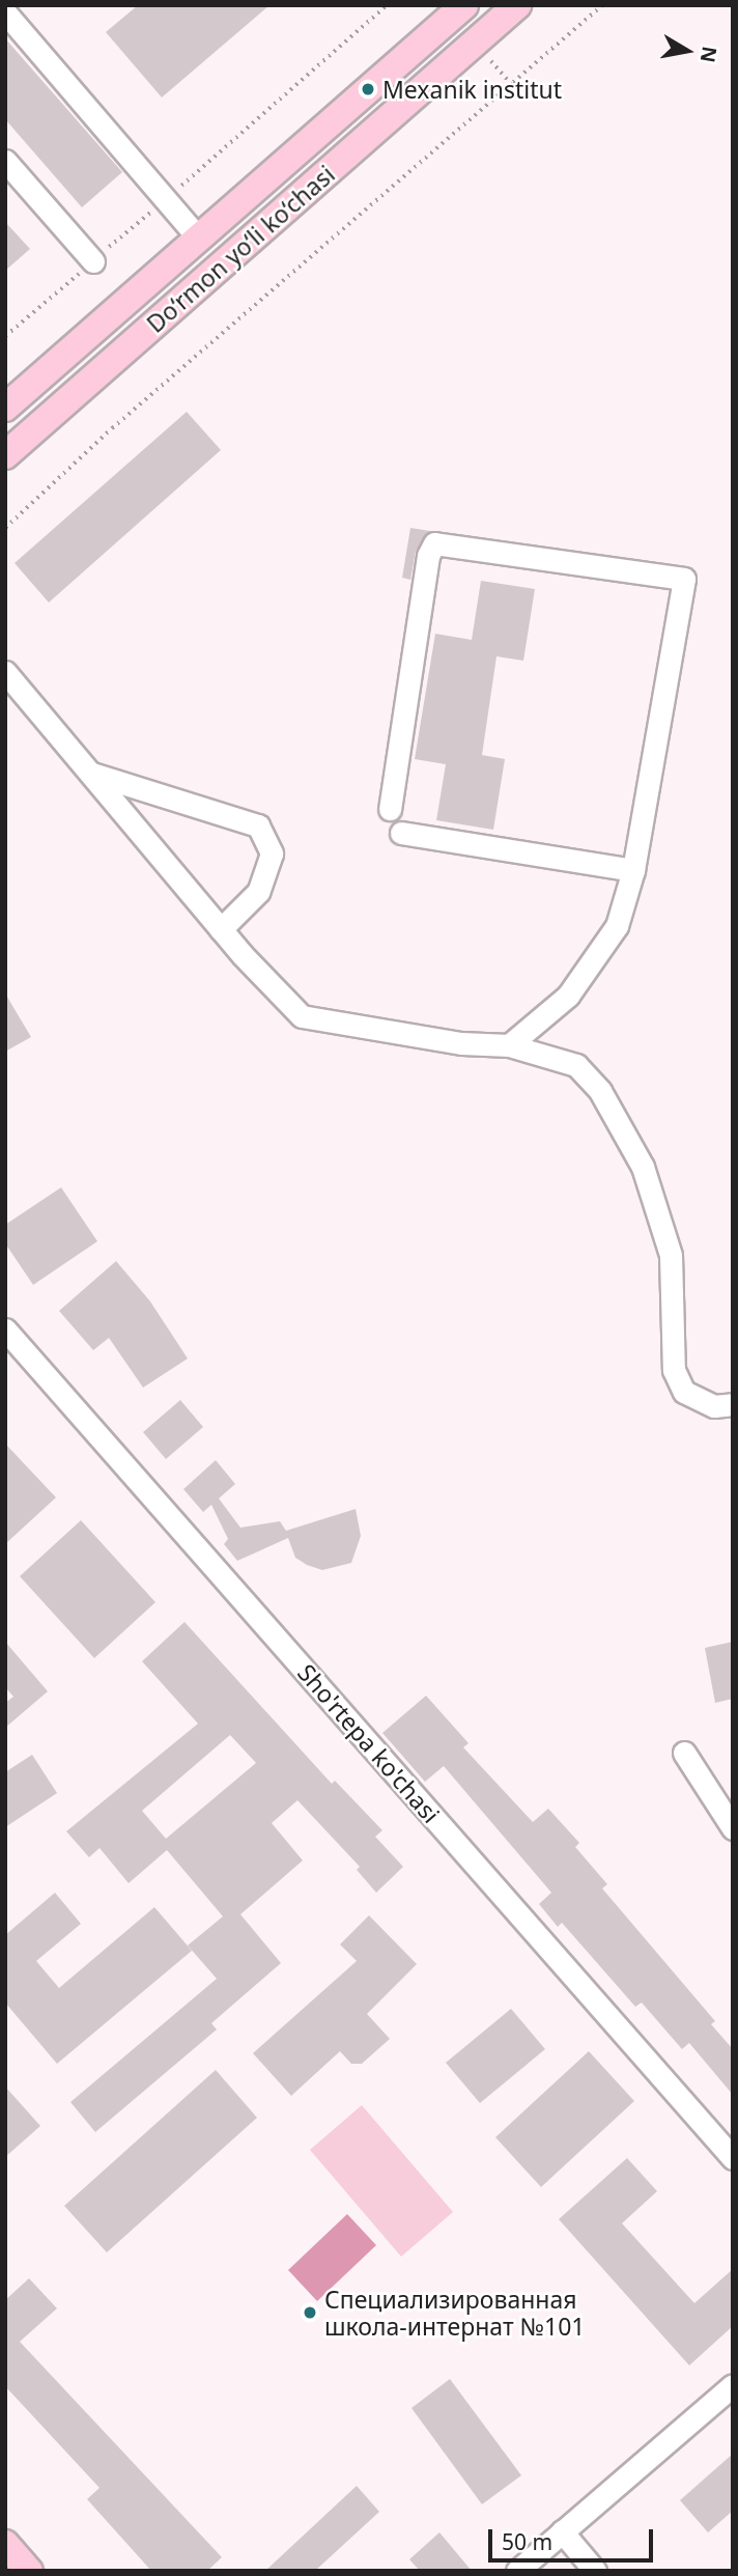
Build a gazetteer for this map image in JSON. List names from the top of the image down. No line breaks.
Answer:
{"streets":{"main road":["Do‘rmon yo‘li ko‘chasi"],"street":["Sho'rtepa ko'chasi"]},"places":["Mexanik institut","Специализированная школа-интернат №101"],"scale_bar":"50 m","north":"right"}
